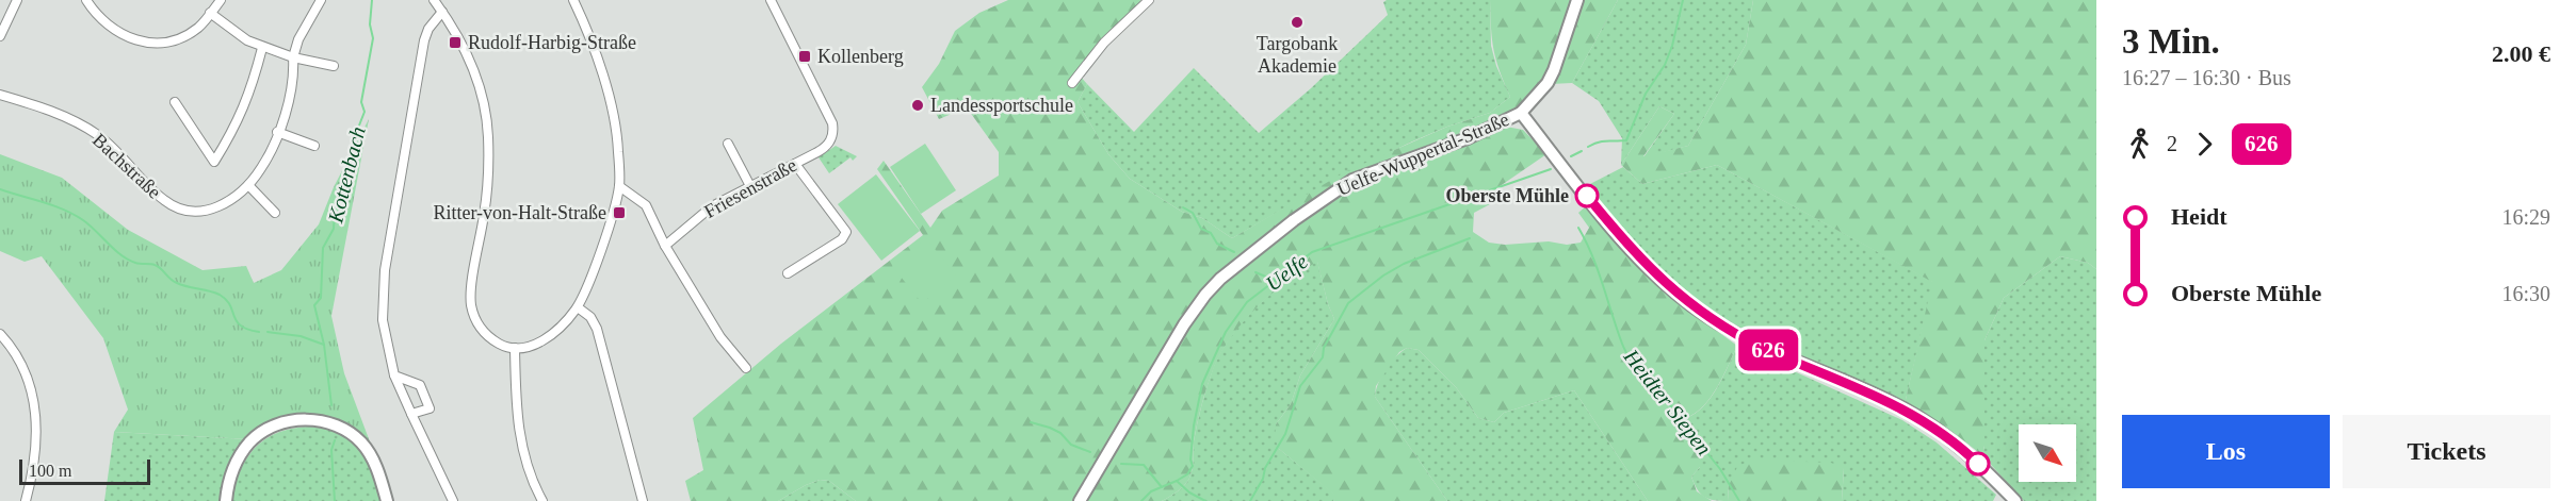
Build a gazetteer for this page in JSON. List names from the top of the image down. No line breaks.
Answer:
{"streets":{"main road":["Uelfe-Wuppertal-Straße"],"street":["Bachstraße","Friesenstraße"]},"water":["Kottenbach","Uelfe","Heidter Siepen"],"places":{"other":["Targobank Akademie","Landessportschule","Oberste Mühle"],"transit":["Rudolf-Harbig-Straße","Kollenberg","Ritter-von-Halt-Straße"]},"lines":["bus line 626"],"scale_bar":"100 m","north":"bottom right","page":{"on_map":"626","heading":["3 Min.","16:27 – 16:30 · Bus","2.00 €"],"legs":["2","626"],"list":[{"name":"Heidt","value":"16:29"},{"name":"Oberste Mühle","value":"16:30"}],"buttons":["Los","Tickets"],"scale":"100 m"}}
